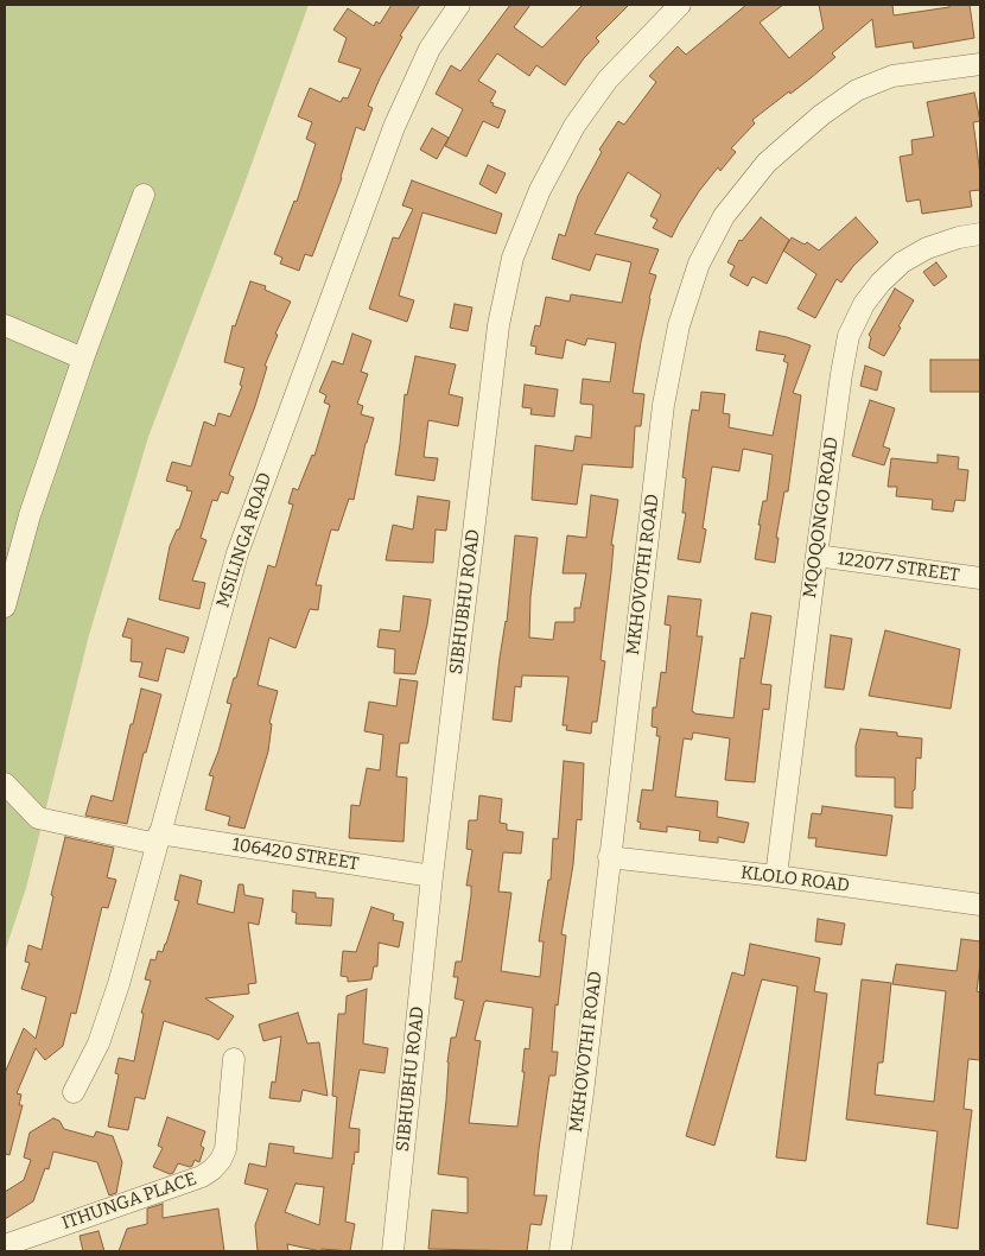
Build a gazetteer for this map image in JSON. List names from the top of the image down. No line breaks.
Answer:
{"streets":{"street":["MQOQONGO ROAD","MSILINGA ROAD","122077 STREET","MKHOVOTHI ROAD","SIBHUBHU ROAD","106420 STREET","KLOLO ROAD","ITHUNGA PLACE"]},"crossings":[["MQOQONGO ROAD","122077 STREET"],["MQOQONGO ROAD","KLOLO ROAD"],["MSILINGA ROAD","106420 STREET"],["MKHOVOTHI ROAD","KLOLO ROAD"],["SIBHUBHU ROAD","106420 STREET"]]}
